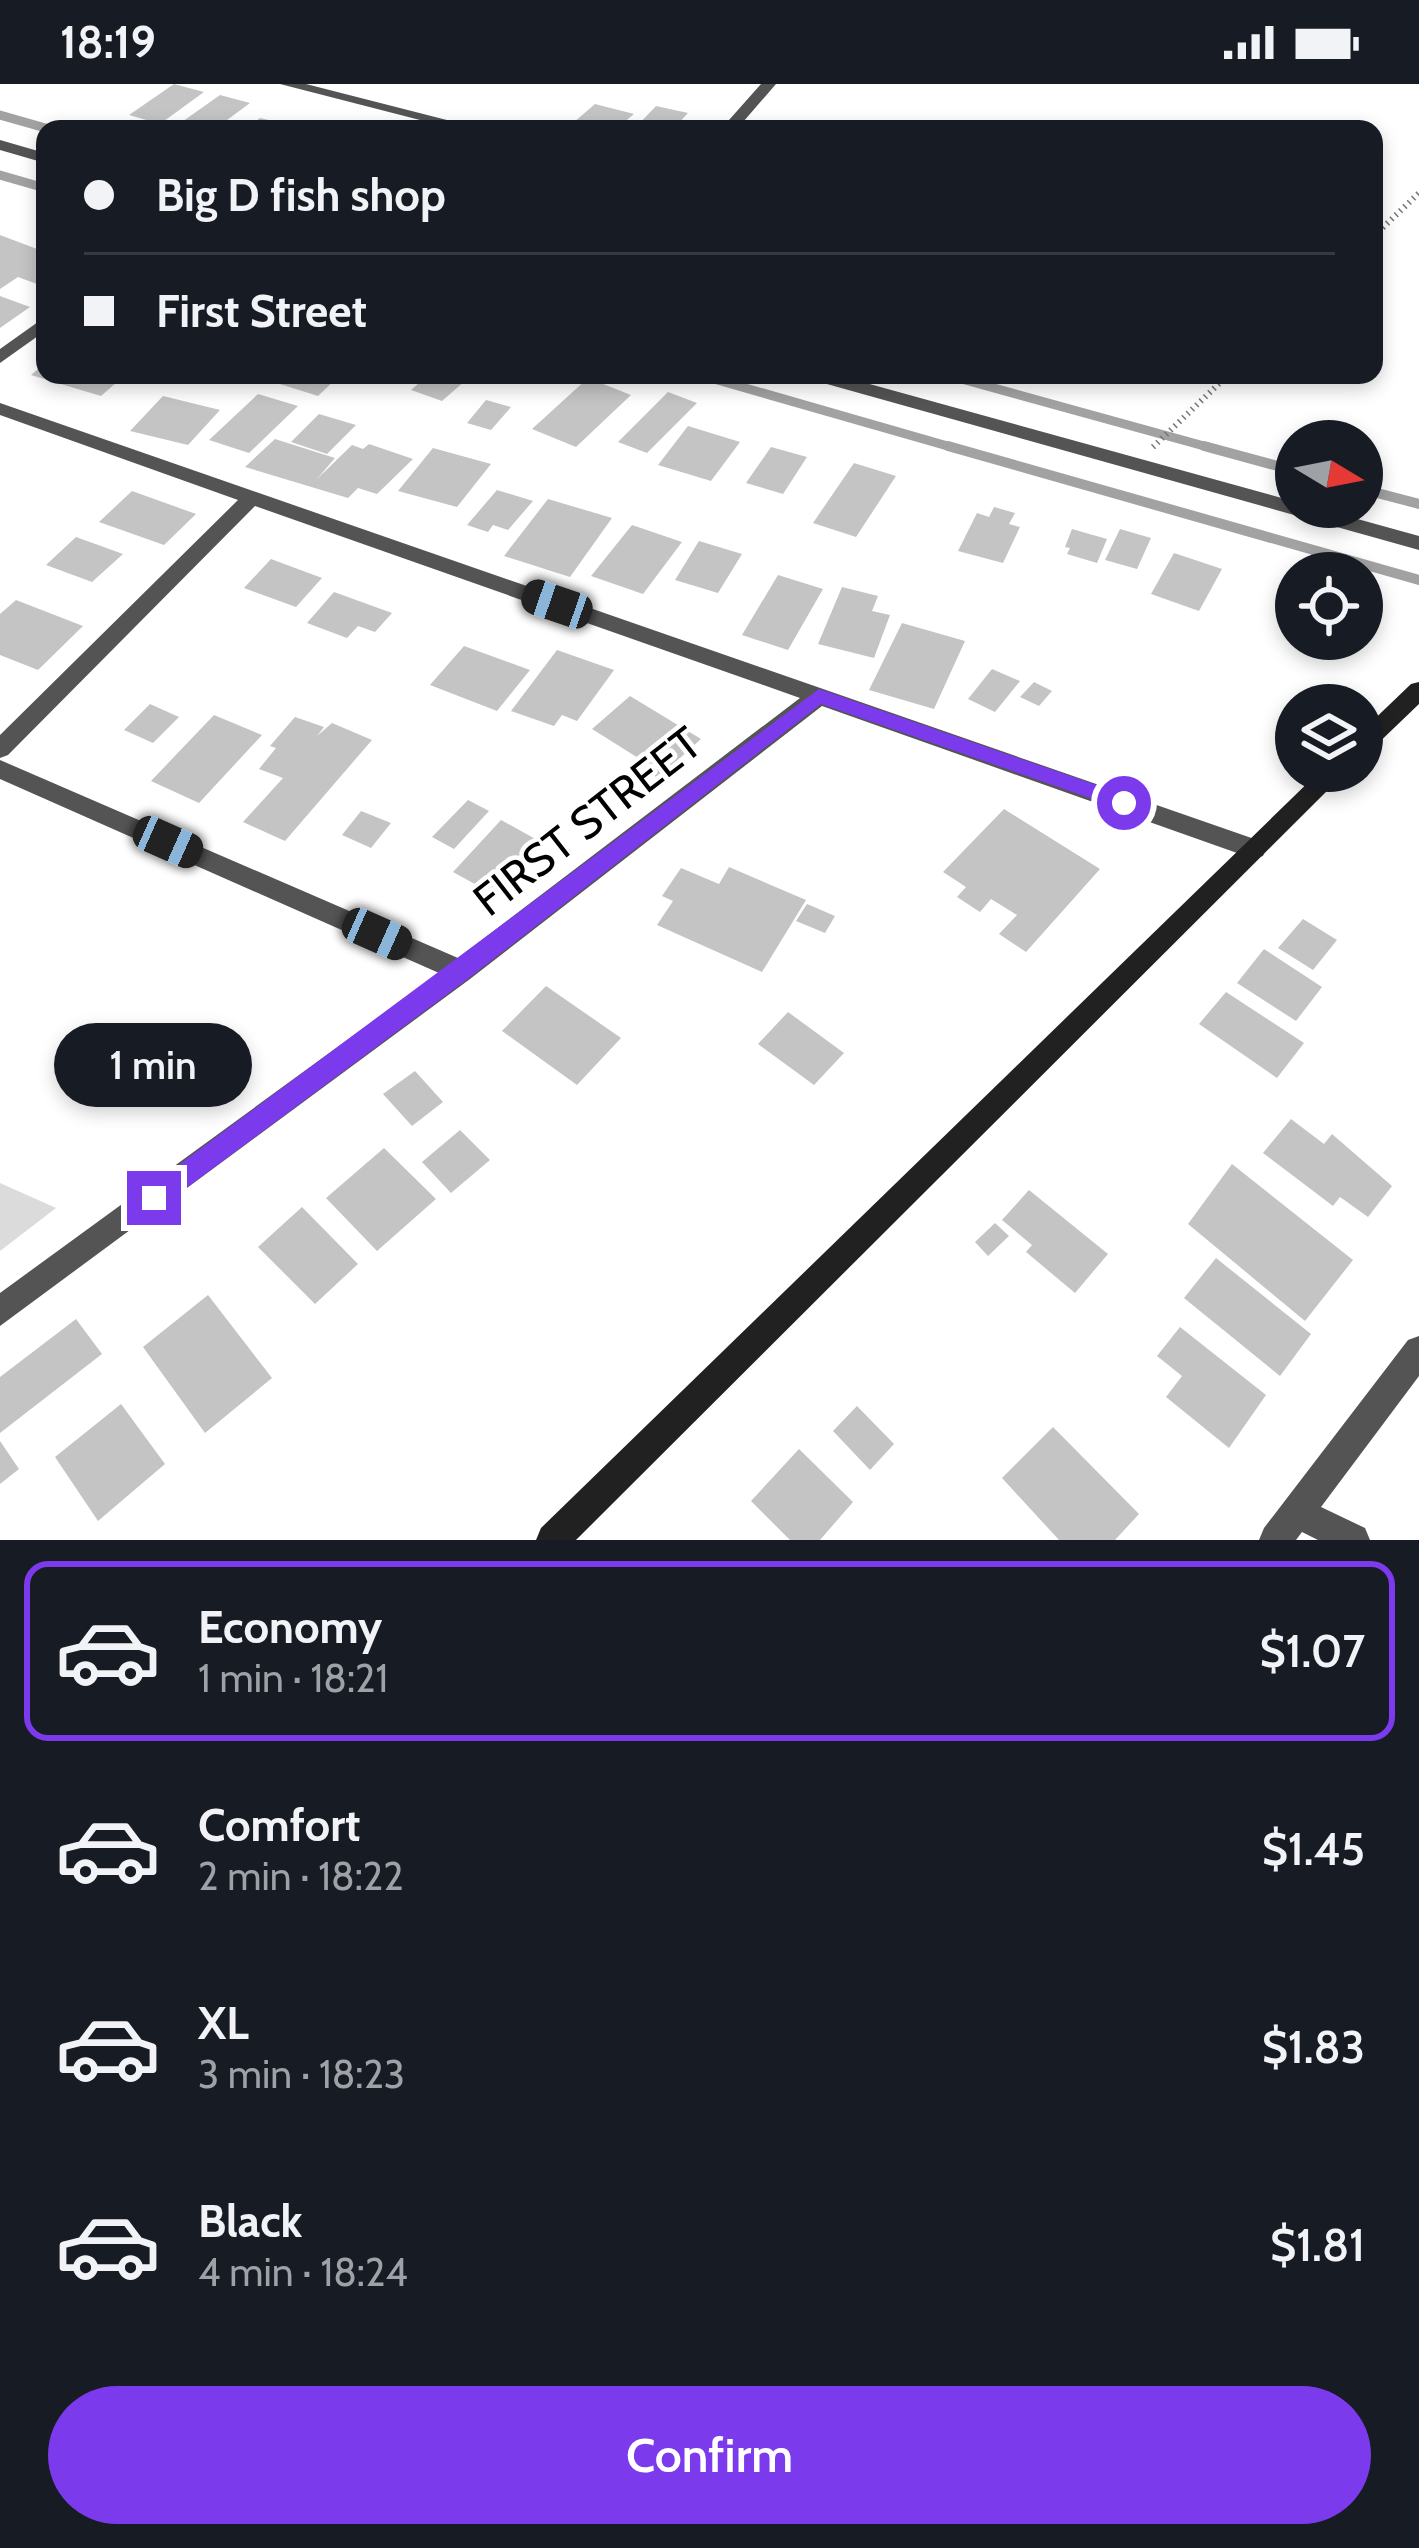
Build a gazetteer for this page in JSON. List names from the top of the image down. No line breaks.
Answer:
{"streets":{"street":["FIRST STREET"]},"north":"right","page":{"status":"18:19","banner":["Big D fish shop","First Street"],"bubble":"1 min","list":[{"name":"Economy","note":"1 min · 18:21","value":"$1.07"},{"name":"Comfort","note":"2 min · 18:22","value":"$1.45"},{"name":"XL","note":"3 min · 18:23","value":"$1.83"},{"name":"Black","note":"4 min · 18:24","value":"$1.81"}],"buttons":"Confirm"}}
